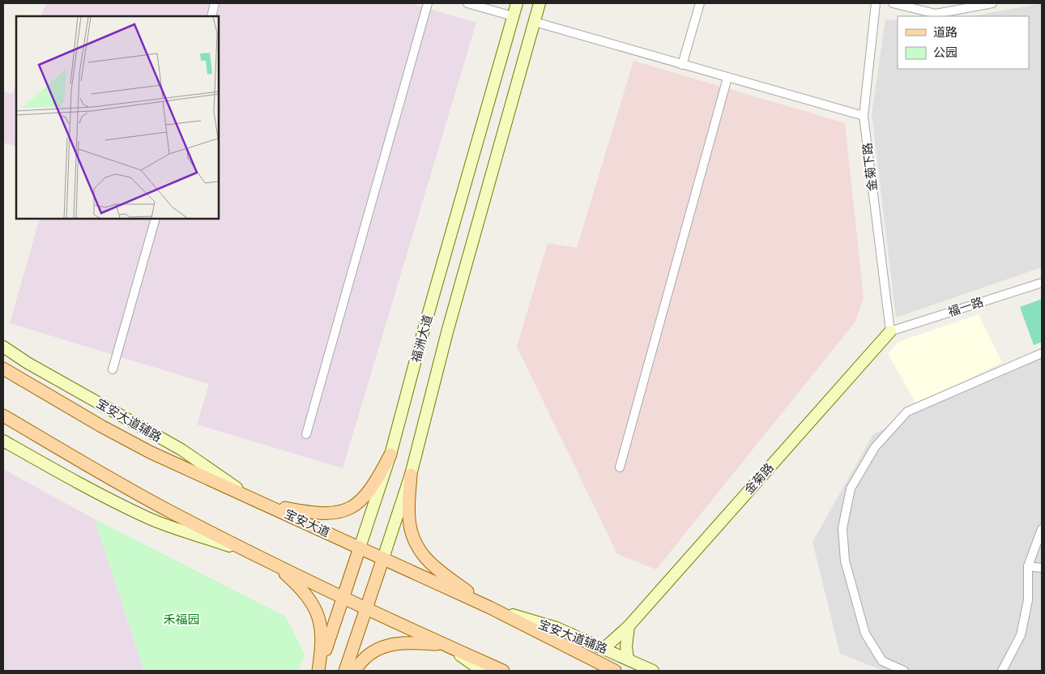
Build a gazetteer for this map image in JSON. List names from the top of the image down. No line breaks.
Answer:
{"streets":{"main road":["福洲大道","宝安大道辅路","金菊路","宝安大道"],"street":["金菊下路","福一路"]},"crossings":[["金菊下路","福一路"],["金菊下路","金菊路"],["福一路","金菊路"],["福洲大道","宝安大道"],["宝安大道辅路","金菊路"],["宝安大道辅路","宝安大道"]],"parks":["禾福园"],"legend":["道路","公园"]}
